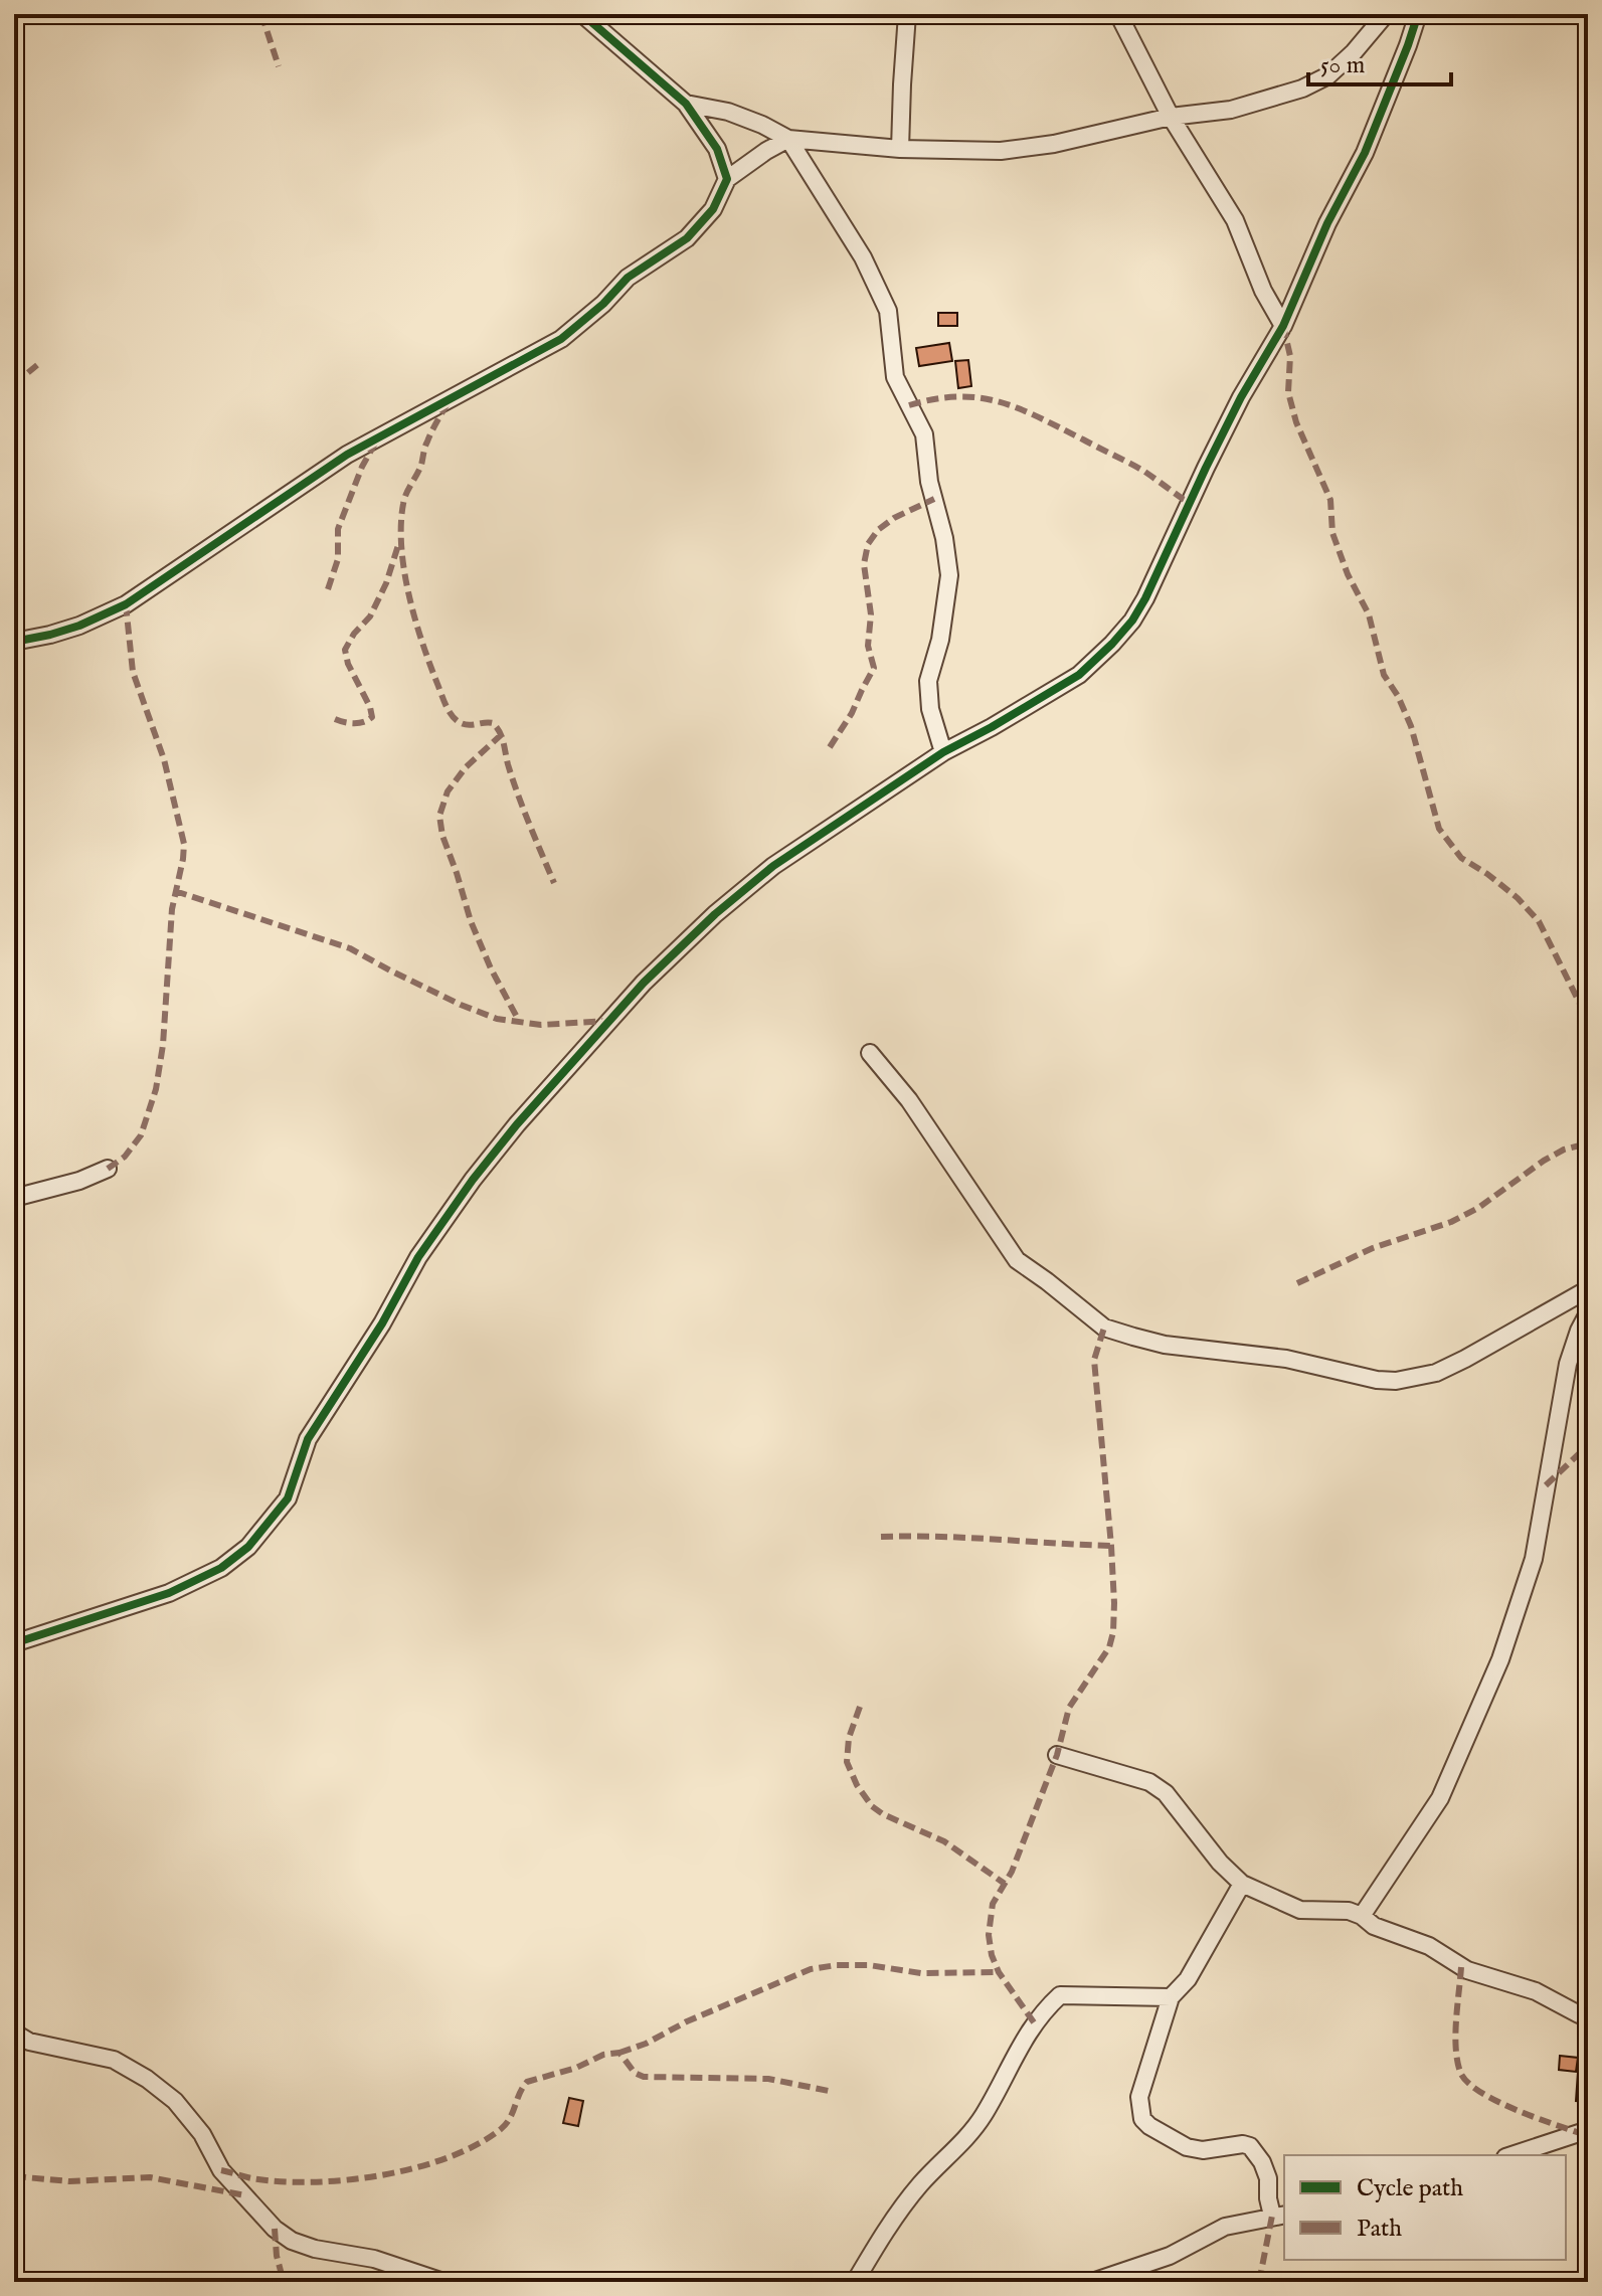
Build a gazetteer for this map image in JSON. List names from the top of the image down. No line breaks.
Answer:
{"legend":["Cycle path","Path"],"scale_bar":"50 m"}
